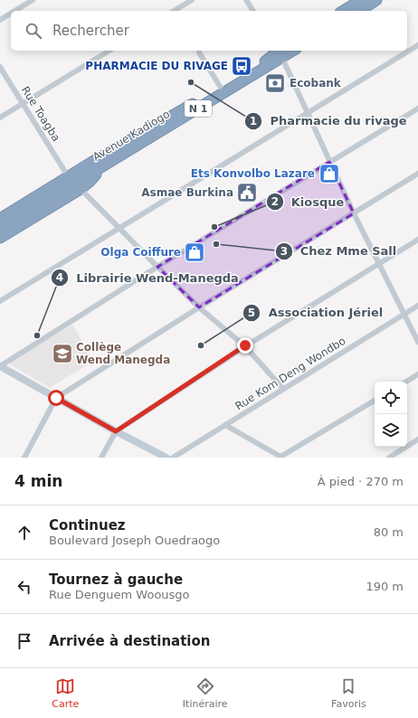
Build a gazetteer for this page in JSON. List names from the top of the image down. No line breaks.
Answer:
{"streets":{"highway":["N 1","Avenue Kadiogo"],"street":["Rue Toagba","Rue Kom Deng Wondbo"]},"crossings":[["N 1","Rue Toagba"],["N 1","Avenue Kadiogo"],["Rue Toagba","Avenue Kadiogo"],["Rue Toagba","Rue Kom Deng Wondbo"]],"places":{"bus stop":["PHARMACIE DU RIVAGE"],"other":["Pharmacie du rivage","Kiosque","Chez Mme Sall","Librairie Wend-Manegda","Association Jériel"],"bank":["Ecobank"],"shop":["Ets Konvolbo Lazare","Olga Coiffure"],"public building":["Asmae Burkina"],"school or university":["Collège Wend Manegda"]},"page":{"search":"Rechercher","heading":["4 min","À pied · 270 m"],"list":[["Continuez","Boulevard Joseph Ouedraogo","80 m"],["Tournez à gauche","Rue Denguem Woousgo","190 m"],"Arrivée à destination"],"nav":["Carte","Itinéraire","Favoris"]}}
